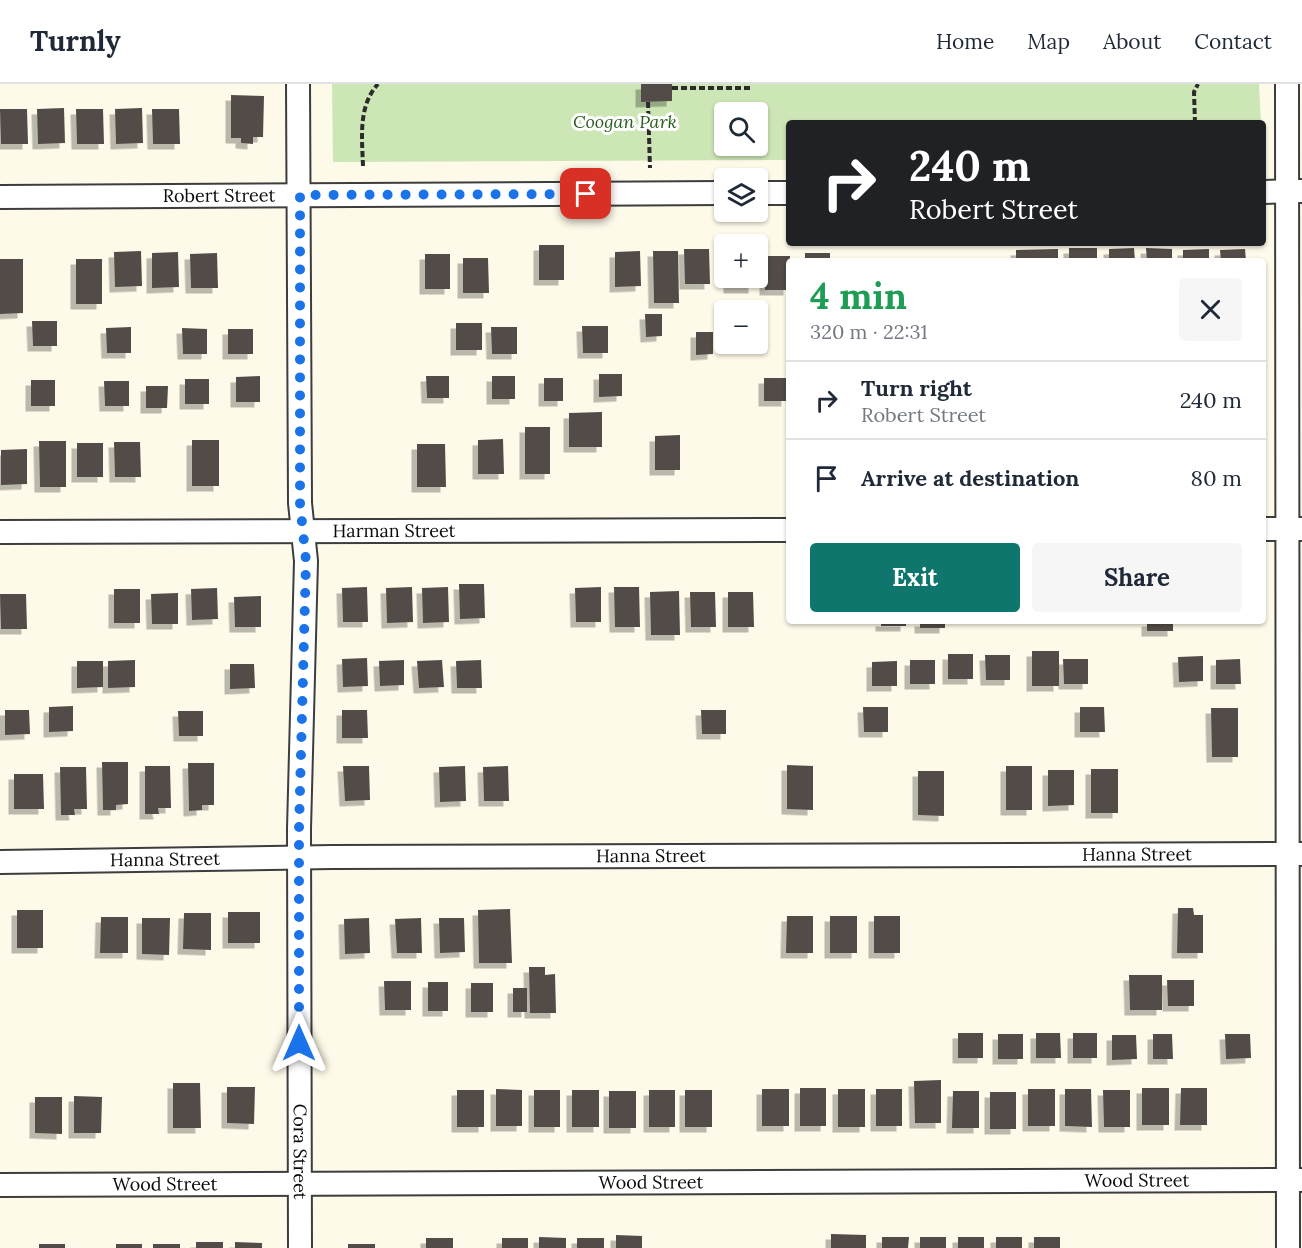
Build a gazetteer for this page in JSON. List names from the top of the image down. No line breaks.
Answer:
{"streets":{"street":["Robert Street","Harman Street","Hanna Street","Cora Street","Wood Street"]},"crossings":[["Robert Street","Cora Street"],["Harman Street","Cora Street"],["Hanna Street","Cora Street"],["Cora Street","Wood Street"]],"parks":["Coogan Park"],"page":{"header":"Turnly","nav":["Home","Map","About","Contact"],"map_buttons":["+","−"],"turn":["240 m","Robert Street"],"heading":["4 min","320 m · 22:31"],"list":[{"name":"Turn right","note":"Robert Street","value":"240 m"},{"name":"Arrive at destination","value":"80 m"}],"buttons":["Exit","Share"]}}
